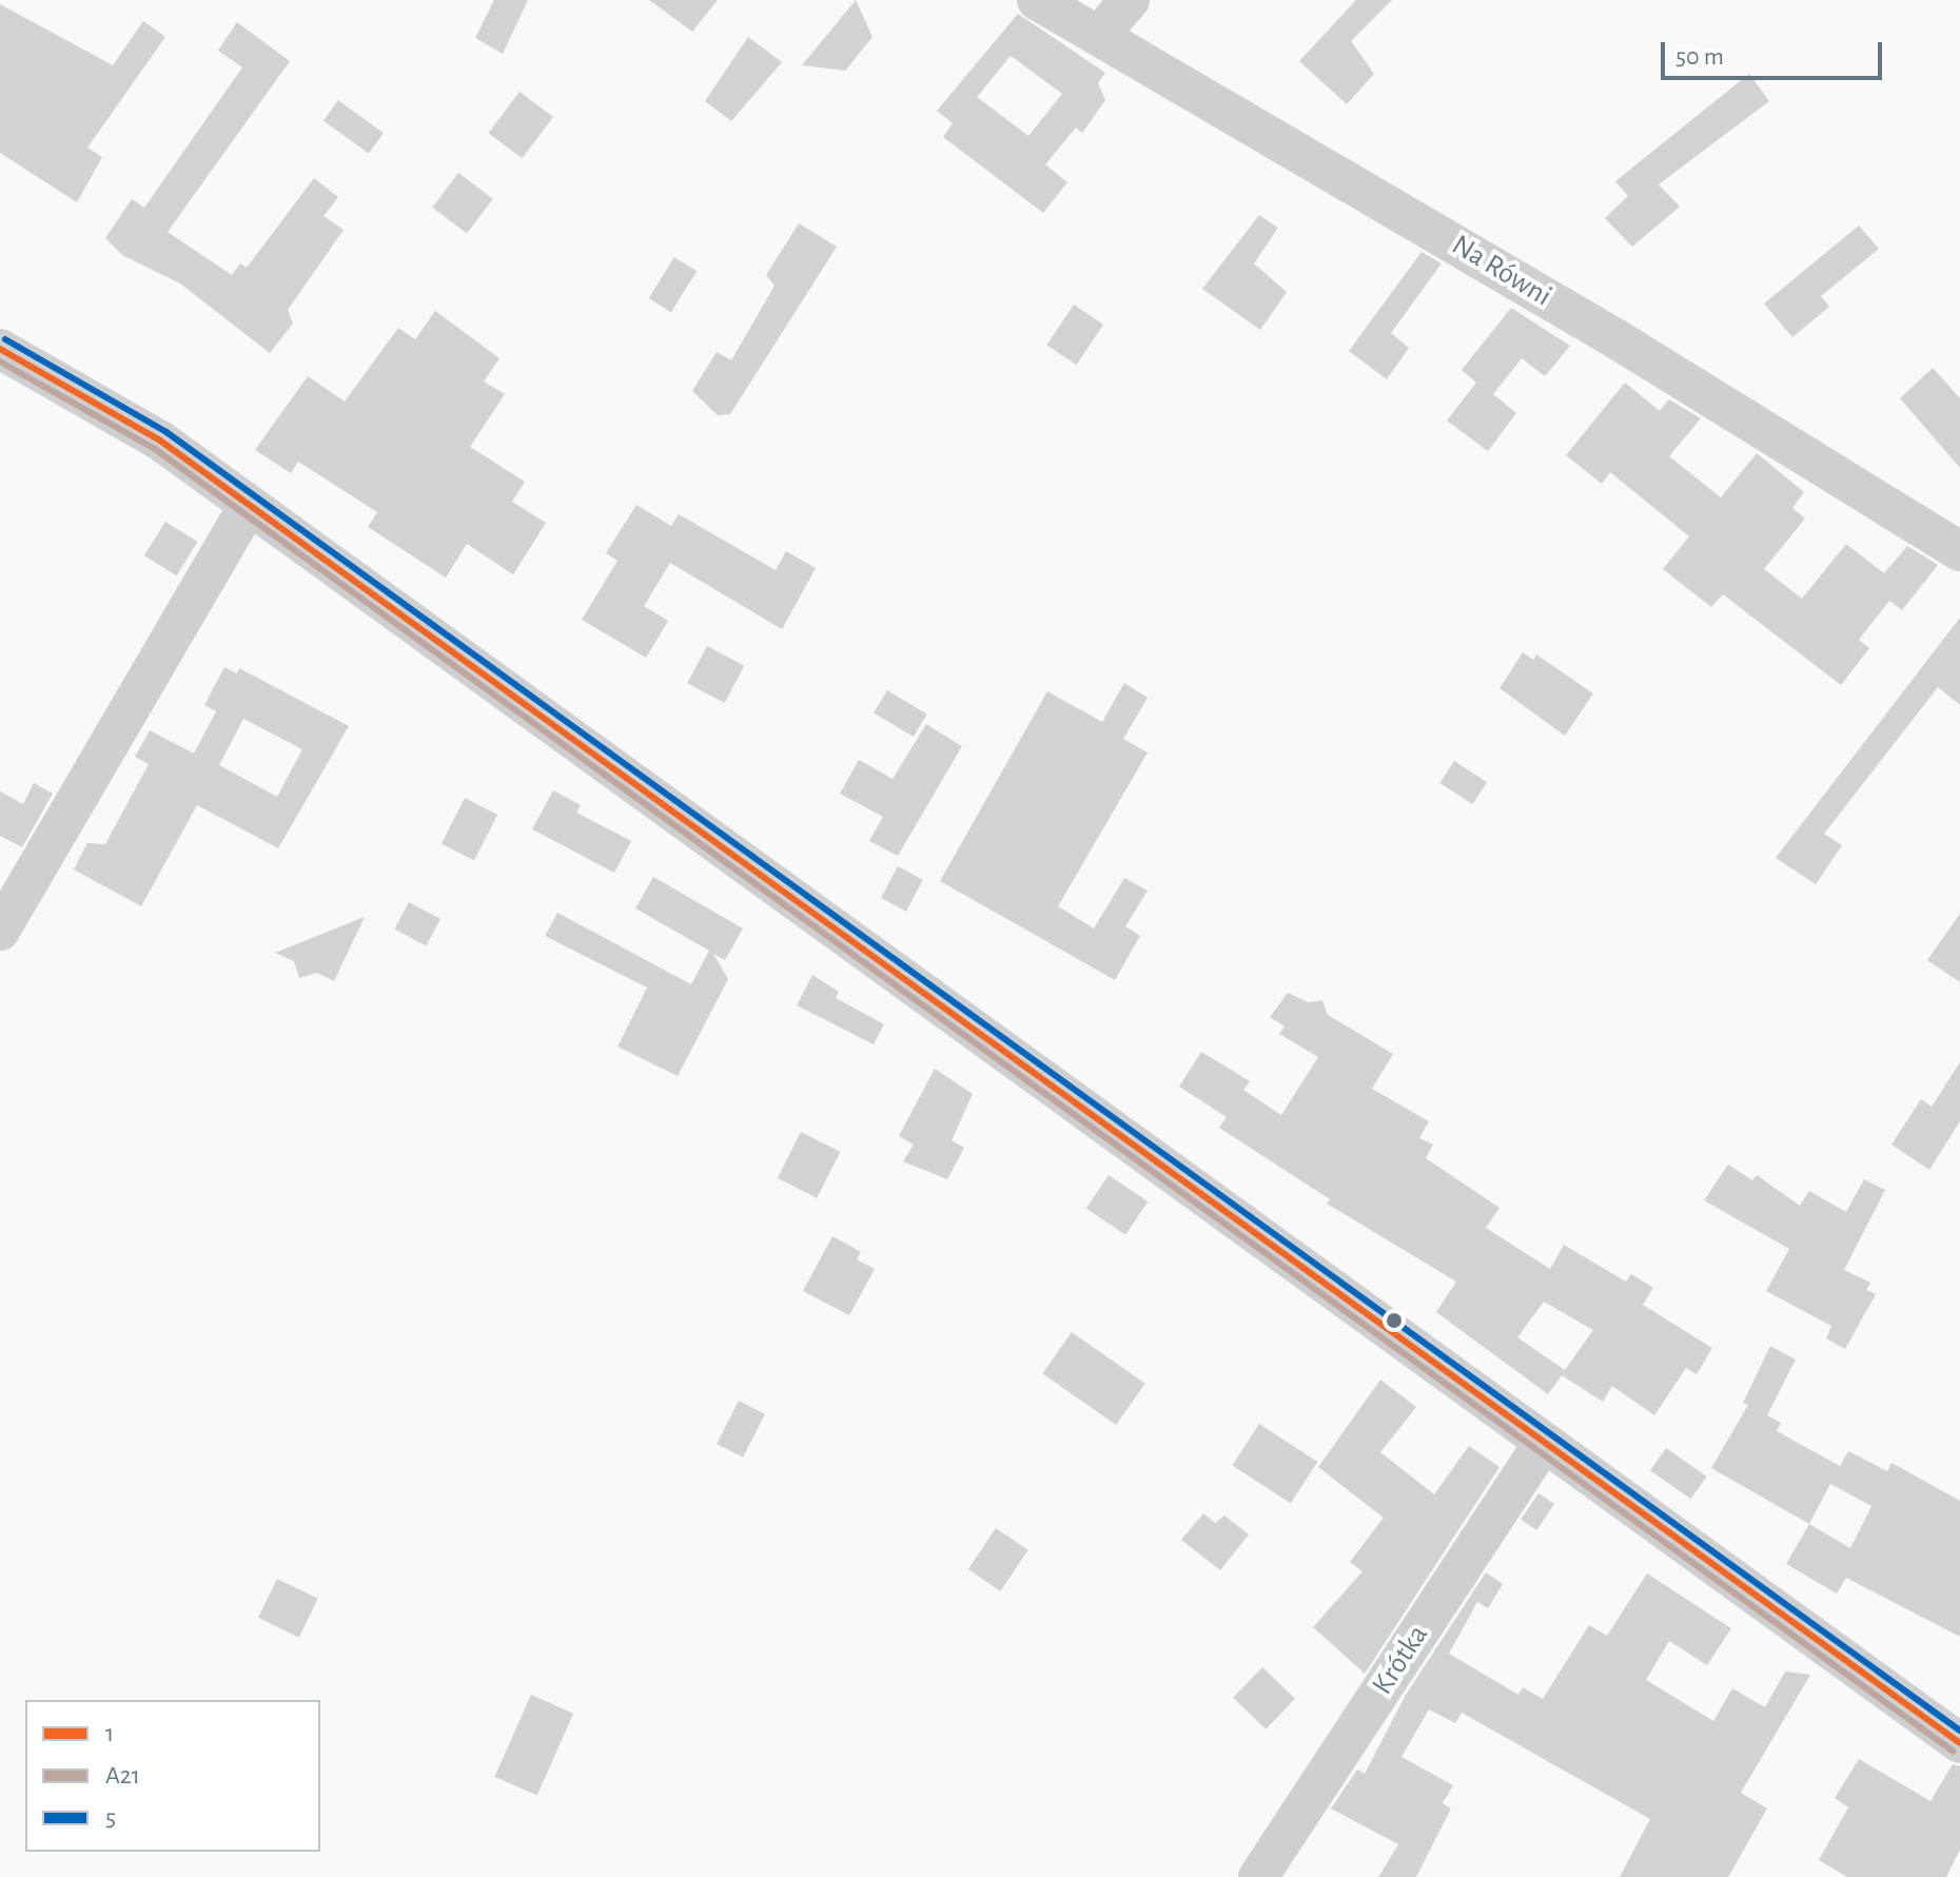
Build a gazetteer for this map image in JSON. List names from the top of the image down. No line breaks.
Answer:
{"streets":{"street":["Na Równi","Krótka"]},"lines":["transit line 5","transit line 1","transit line A21"],"legend":["1","A21","5"],"scale_bar":"50 m"}
